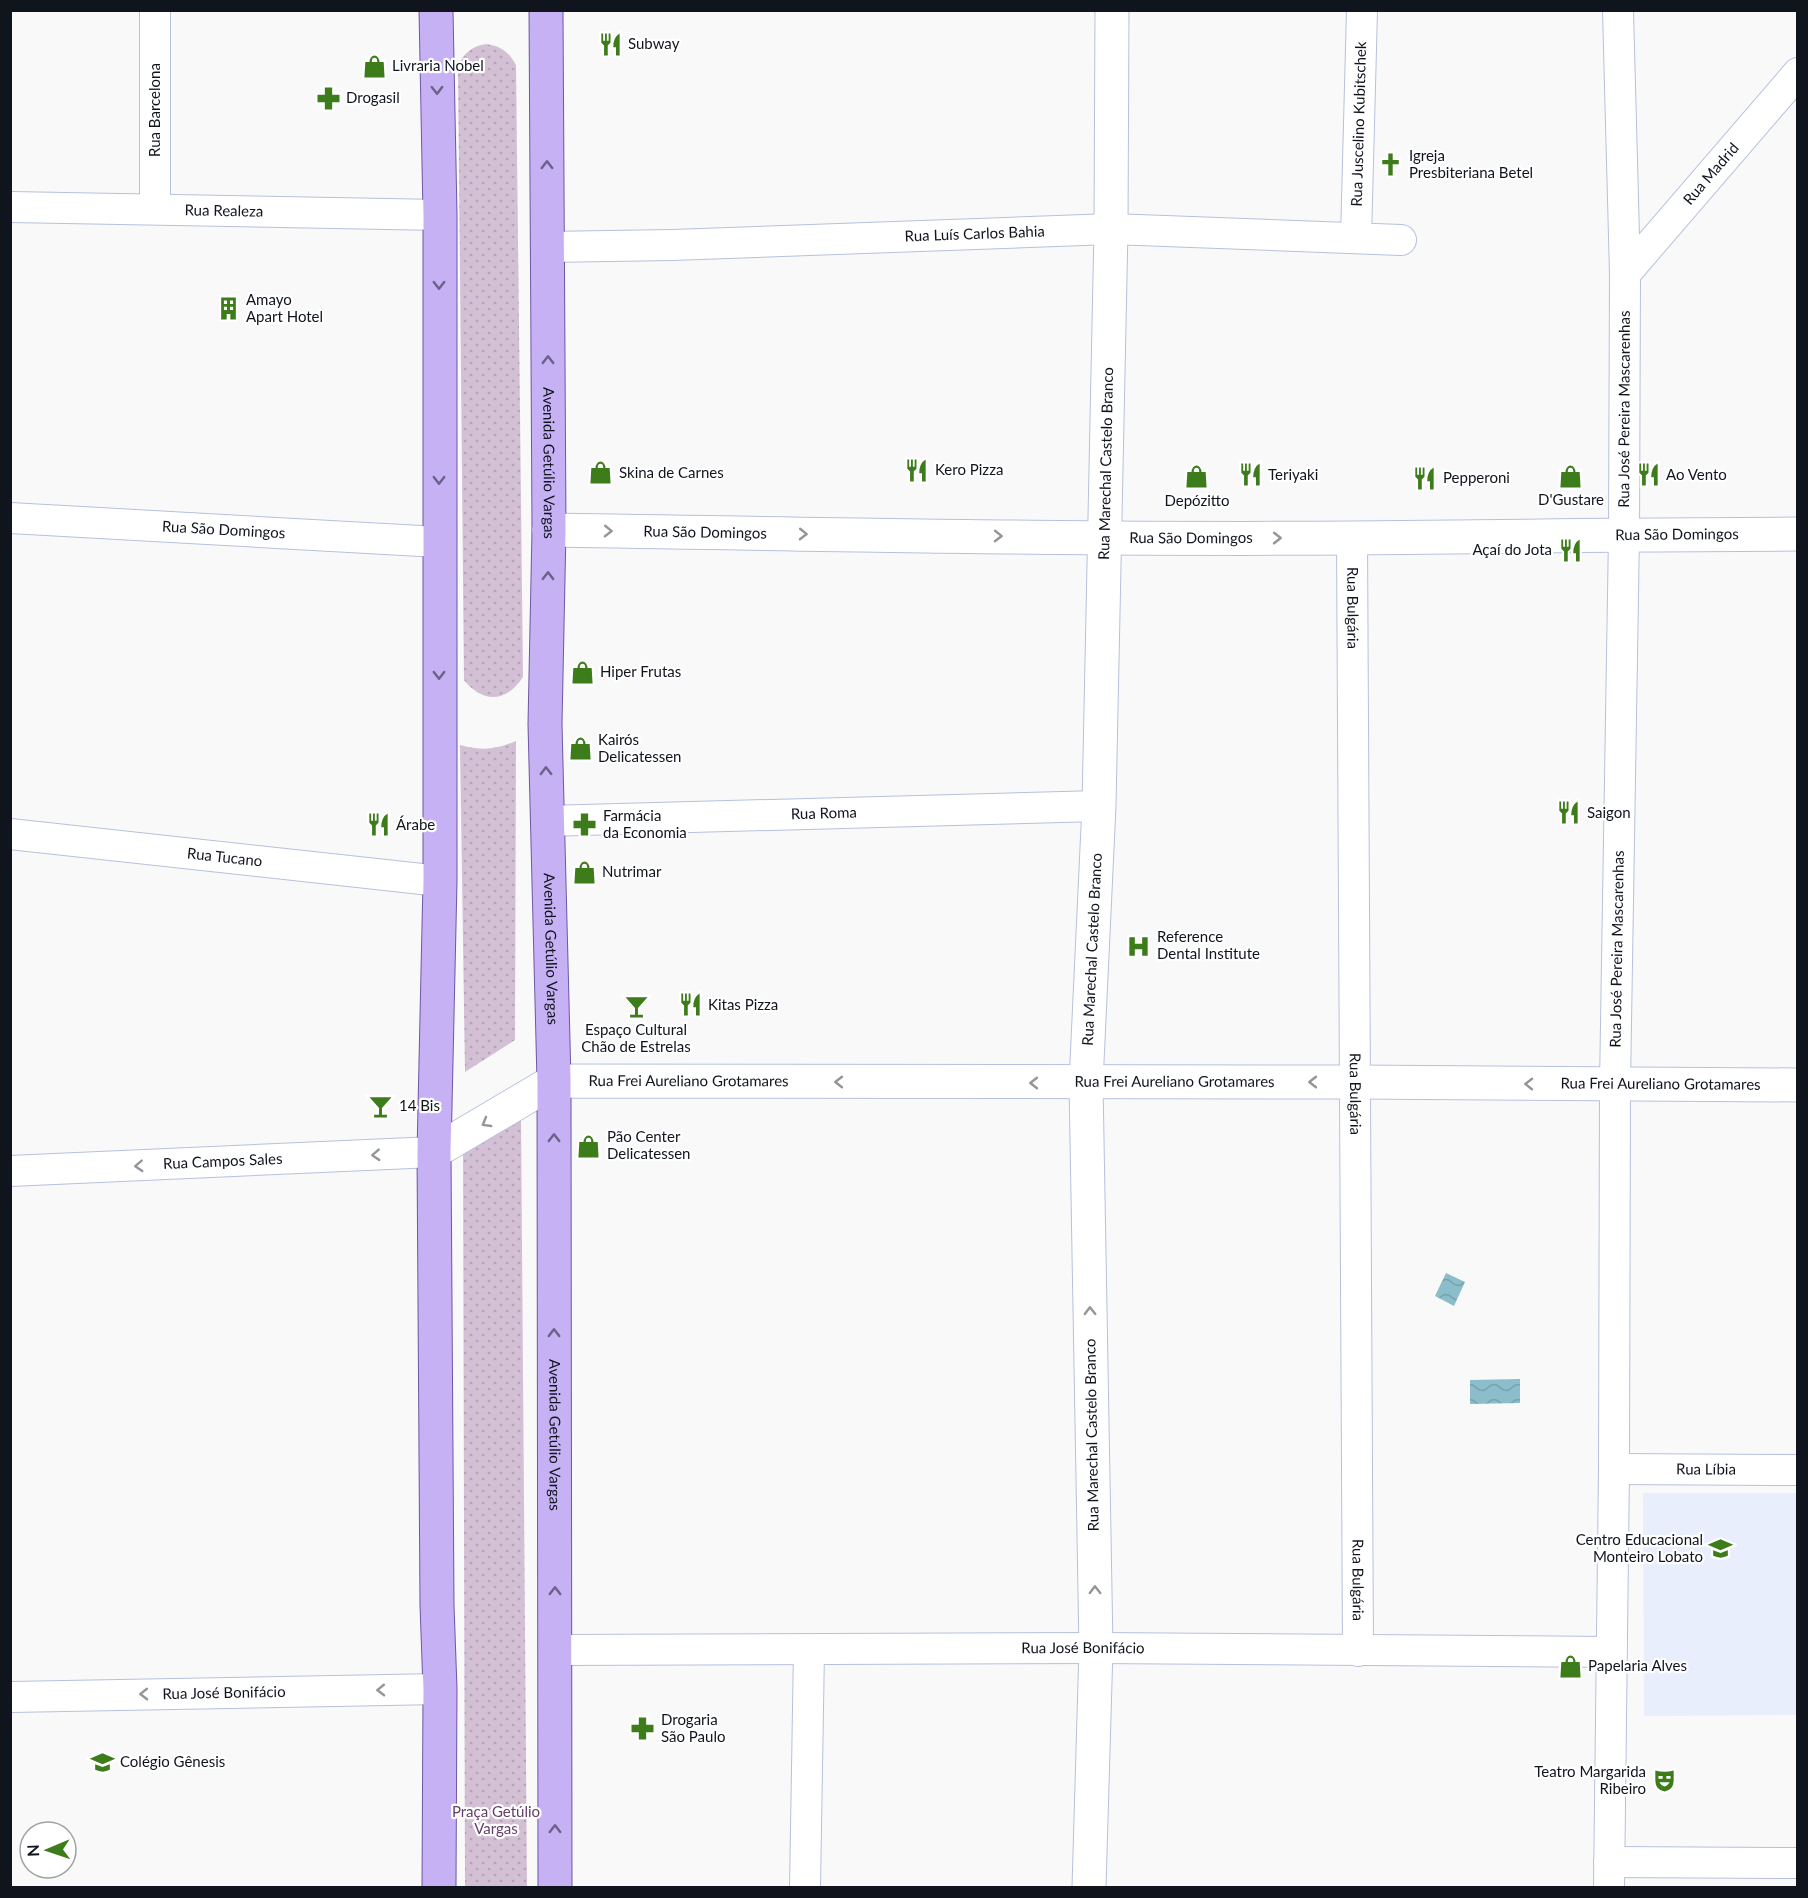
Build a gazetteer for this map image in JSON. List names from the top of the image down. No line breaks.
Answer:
{"streets":{"main road":["Avenida Getúlio Vargas"],"street":["Rua Barcelona","Rua Juscelino Kubitschek","Rua Madrid","Rua Realeza","Rua Luís Carlos Bahia","Rua José Pereira Mascarenhas","Rua Marechal Castelo Branco","Rua São Domingos","Rua Bulgária","Rua Roma","Rua Tucano","Rua Frei Aureliano Grotamares","Rua Campos Sales","Rua Líbia","Rua José Bonifácio"]},"crossings":[["Rua Barcelona","Rua Realeza"],["Rua Juscelino Kubitschek","Rua Luís Carlos Bahia"],["Rua Madrid","Rua José Pereira Mascarenhas"],["Rua Luís Carlos Bahia","Avenida Getúlio Vargas"],["Rua Luís Carlos Bahia","Rua Marechal Castelo Branco"],["Rua José Pereira Mascarenhas","Rua São Domingos"],["Rua José Pereira Mascarenhas","Rua Frei Aureliano Grotamares"],["Rua José Pereira Mascarenhas","Rua Líbia"],["Rua José Pereira Mascarenhas","Rua José Bonifácio"],["Avenida Getúlio Vargas","Rua São Domingos"],["Avenida Getúlio Vargas","Rua Roma"],["Avenida Getúlio Vargas","Rua Frei Aureliano Grotamares"],["Avenida Getúlio Vargas","Rua José Bonifácio"],["Rua Marechal Castelo Branco","Rua São Domingos"],["Rua Marechal Castelo Branco","Rua Roma"],["Rua Marechal Castelo Branco","Rua Frei Aureliano Grotamares"],["Rua Marechal Castelo Branco","Rua José Bonifácio"],["Rua São Domingos","Rua Bulgária"],["Rua Bulgária","Rua Frei Aureliano Grotamares"],["Rua Bulgária","Rua José Bonifácio"]],"one_way":["Rua São Domingos","Rua Frei Aureliano Grotamares","Rua Campos Sales"],"parks":["Praça Getúlio Vargas"],"places":{"restaurant":["Subway","Kero Pizza","Teriyaki","Ao Vento","Pepperoni","Açaí do Jota","Saigon","Árabe","Kitas Pizza"],"shop":["Livraria Nobel","Skina de Carnes","D'Gustare","Depózitto","Hiper Frutas","Kairós Delicatessen","Nutrimar","Pão Center Delicatessen","Papelaria Alves"],"pharmacy":["Drogasil","Farmácia da Economia","Drogaria São Paulo"],"church":["Igreja Presbiteriana Betel"],"building":["Amayo Apart Hotel"],"hospital":["Reference Dental Institute"],"bar":["Espaço Cultural Chão de Estrelas","14 Bis"],"school or university":["Centro Educacional Monteiro Lobato","Colégio Gênesis"],"theatre":["Teatro Margarida Ribeiro"]},"north":"left"}
